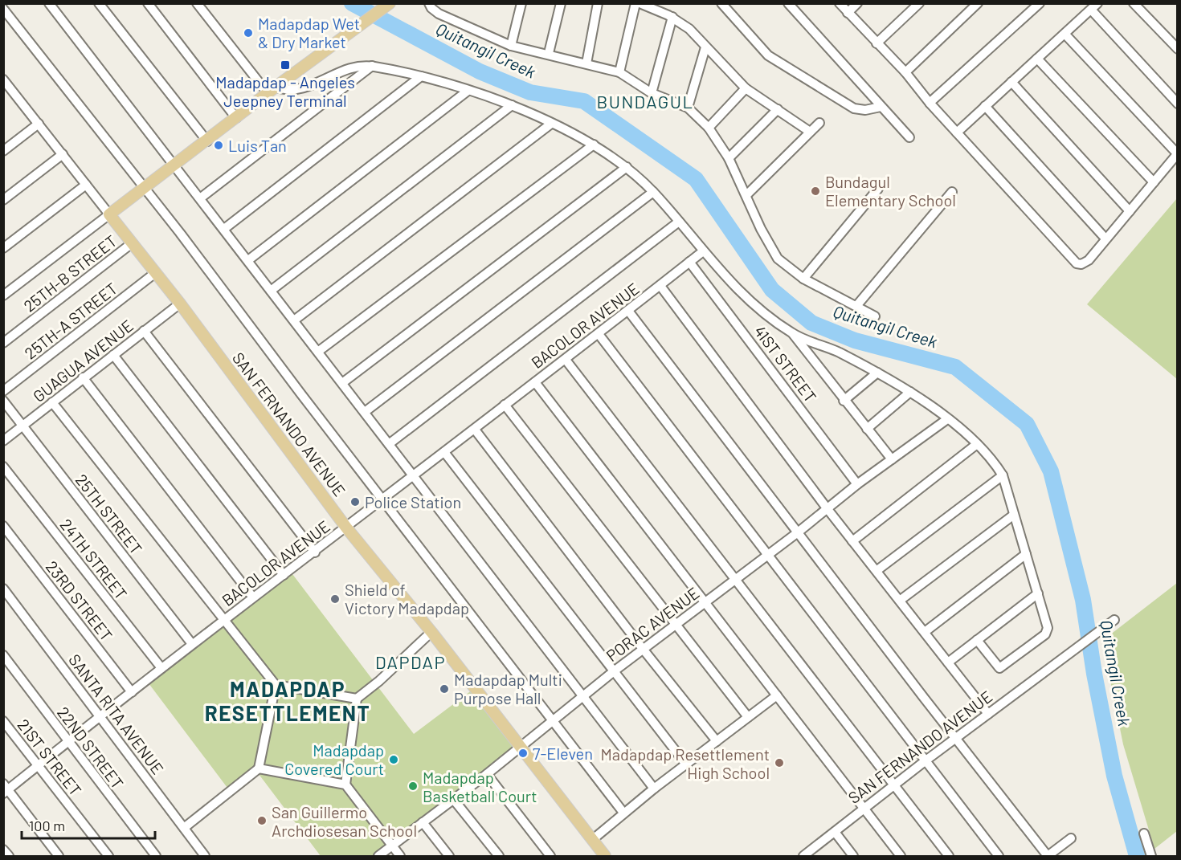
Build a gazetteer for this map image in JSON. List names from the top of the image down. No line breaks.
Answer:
{"streets":{"main road":["SAN FERNANDO AVENUE"],"street":["25TH-B STREET","25TH-A STREET","BACOLOR AVENUE","GUAGUA AVENUE","41ST STREET","25TH STREET","24TH STREET","23RD STREET","PORAC AVENUE","SANTA RITA AVENUE","22ND STREET","21ST STREET"]},"crossings":[["25TH-B STREET","SAN FERNANDO AVENUE"],["25TH-A STREET","SAN FERNANDO AVENUE"],["BACOLOR AVENUE","41ST STREET"],["BACOLOR AVENUE","SAN FERNANDO AVENUE"],["BACOLOR AVENUE","25TH STREET"],["BACOLOR AVENUE","24TH STREET"],["BACOLOR AVENUE","23RD STREET"],["BACOLOR AVENUE","SANTA RITA AVENUE"],["BACOLOR AVENUE","22ND STREET"],["BACOLOR AVENUE","21ST STREET"],["GUAGUA AVENUE","SAN FERNANDO AVENUE"],["GUAGUA AVENUE","25TH STREET"],["41ST STREET","PORAC AVENUE"],["SAN FERNANDO AVENUE","PORAC AVENUE"]],"districts":["BUNDAGUL","DAPDAP","MADAPDAP RESETTLEMENT"],"water":["Quitangil Creek"],"places":{"other":["Madapdap Wet & Dry Market","Luis Tan","Bundagul Elementary School","Police Station","Shield of Victory Madapdap","Madapdap Multi Purpose Hall","7-Eleven","Madapdap Covered Court","Madapdap Resettlement High School","Madapdap Basketball Court","San Guillermo Archdiosesan School"],"transit":["Madapdap - Angeles Jeepney Terminal"]},"scale_bar":"100 m"}
